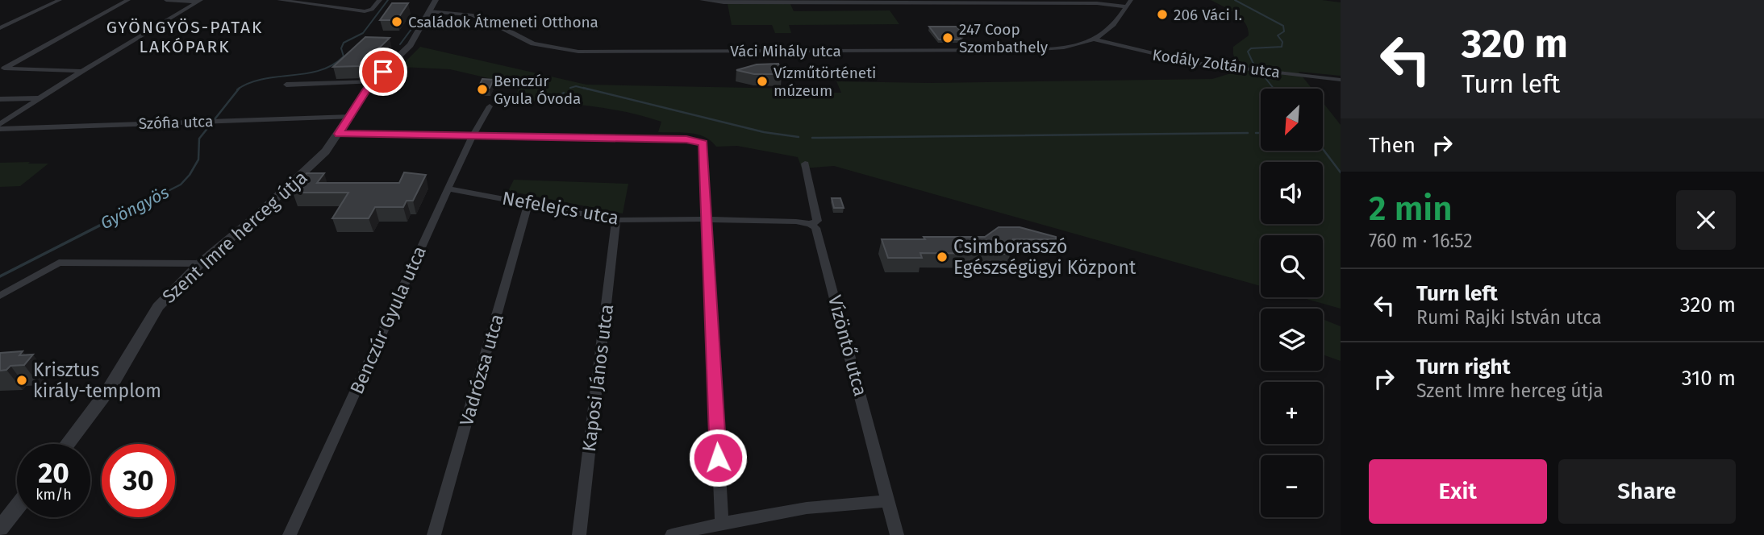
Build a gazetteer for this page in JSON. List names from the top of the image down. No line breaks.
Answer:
{"streets":{"street":["Váci Mihály utca","Kodály Zoltán utca","Szófia utca","Nefelejcs utca","Szent Imre herceg útja","Benczúr Gyula utca","Vízöntő utca","Vadrózsa utca","Kaposi János utca"]},"crossings":[["Váci Mihály utca","Kodály Zoltán utca"],["Váci Mihály utca","Szent Imre herceg útja"],["Szófia utca","Szent Imre herceg útja"],["Nefelejcs utca","Benczúr Gyula utca"],["Nefelejcs utca","Vízöntő utca"],["Nefelejcs utca","Vadrózsa utca"],["Nefelejcs utca","Kaposi János utca"]],"districts":["GYÖNGYÖS-PATAK LAKÓPARK"],"water":["Gyöngyös"],"places":["206 Váci I.","Családok Átmeneti Otthona","247 Coop Szombathely","Vízműtörténeti múzeum","Benczúr Gyula Óvoda","Csimborasszó Egészségügyi Központ","Krisztus király-templom"],"north":"bottom left","page":{"turn":["320 m","Turn left"],"map_buttons":["+","−"],"then":"Then","heading":["2 min","760 m · 16:52"],"list":[{"name":"Turn left","note":"Rumi Rajki István utca","value":"320 m"},{"name":"Turn right","note":"Szent Imre herceg útja","value":"310 m"}],"speed":"20 km/h","limit":"30","buttons":["Exit","Share"]}}
